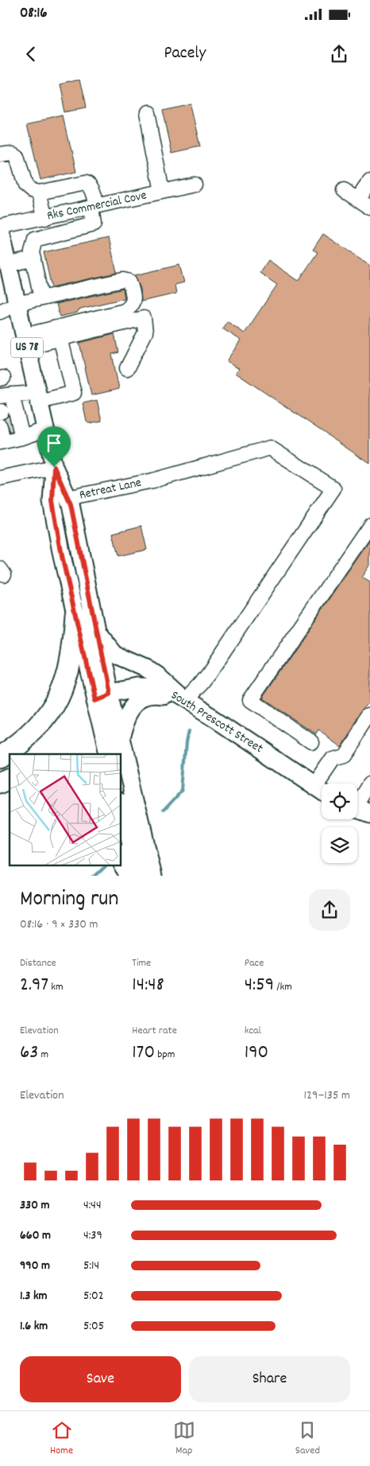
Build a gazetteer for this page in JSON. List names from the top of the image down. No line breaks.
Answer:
{"streets":{"main road":["US 78","South Prescott Street"],"street":["Rks Commercial Cove","Retreat Lane"]},"crossings":[["Rks Commercial Cove","US 78"],["US 78","Retreat Lane"],["US 78","South Prescott Street"],["Retreat Lane","South Prescott Street"]],"page":{"status":"08:16","header":"Pacely","heading":["Morning run","08:16 · 9 × 330 m"],"stats":[["Distance","2.97 km"],["Time","14:48"],["Pace","4:59 /km"],["Elevation","63 m"],["Heart rate","170 bpm"],["kcal","190"]],"chart":["Elevation","129–135 m"],"list":[{"name":"330 m","note":"4:44"},{"name":"660 m","note":"4:39"},{"name":"990 m","note":"5:14"},{"name":"1.3 km","note":"5:02"},{"name":"1.6 km","note":"5:05"}],"buttons":["Save","Share"],"tabs":["Home","Map","Saved"]}}
